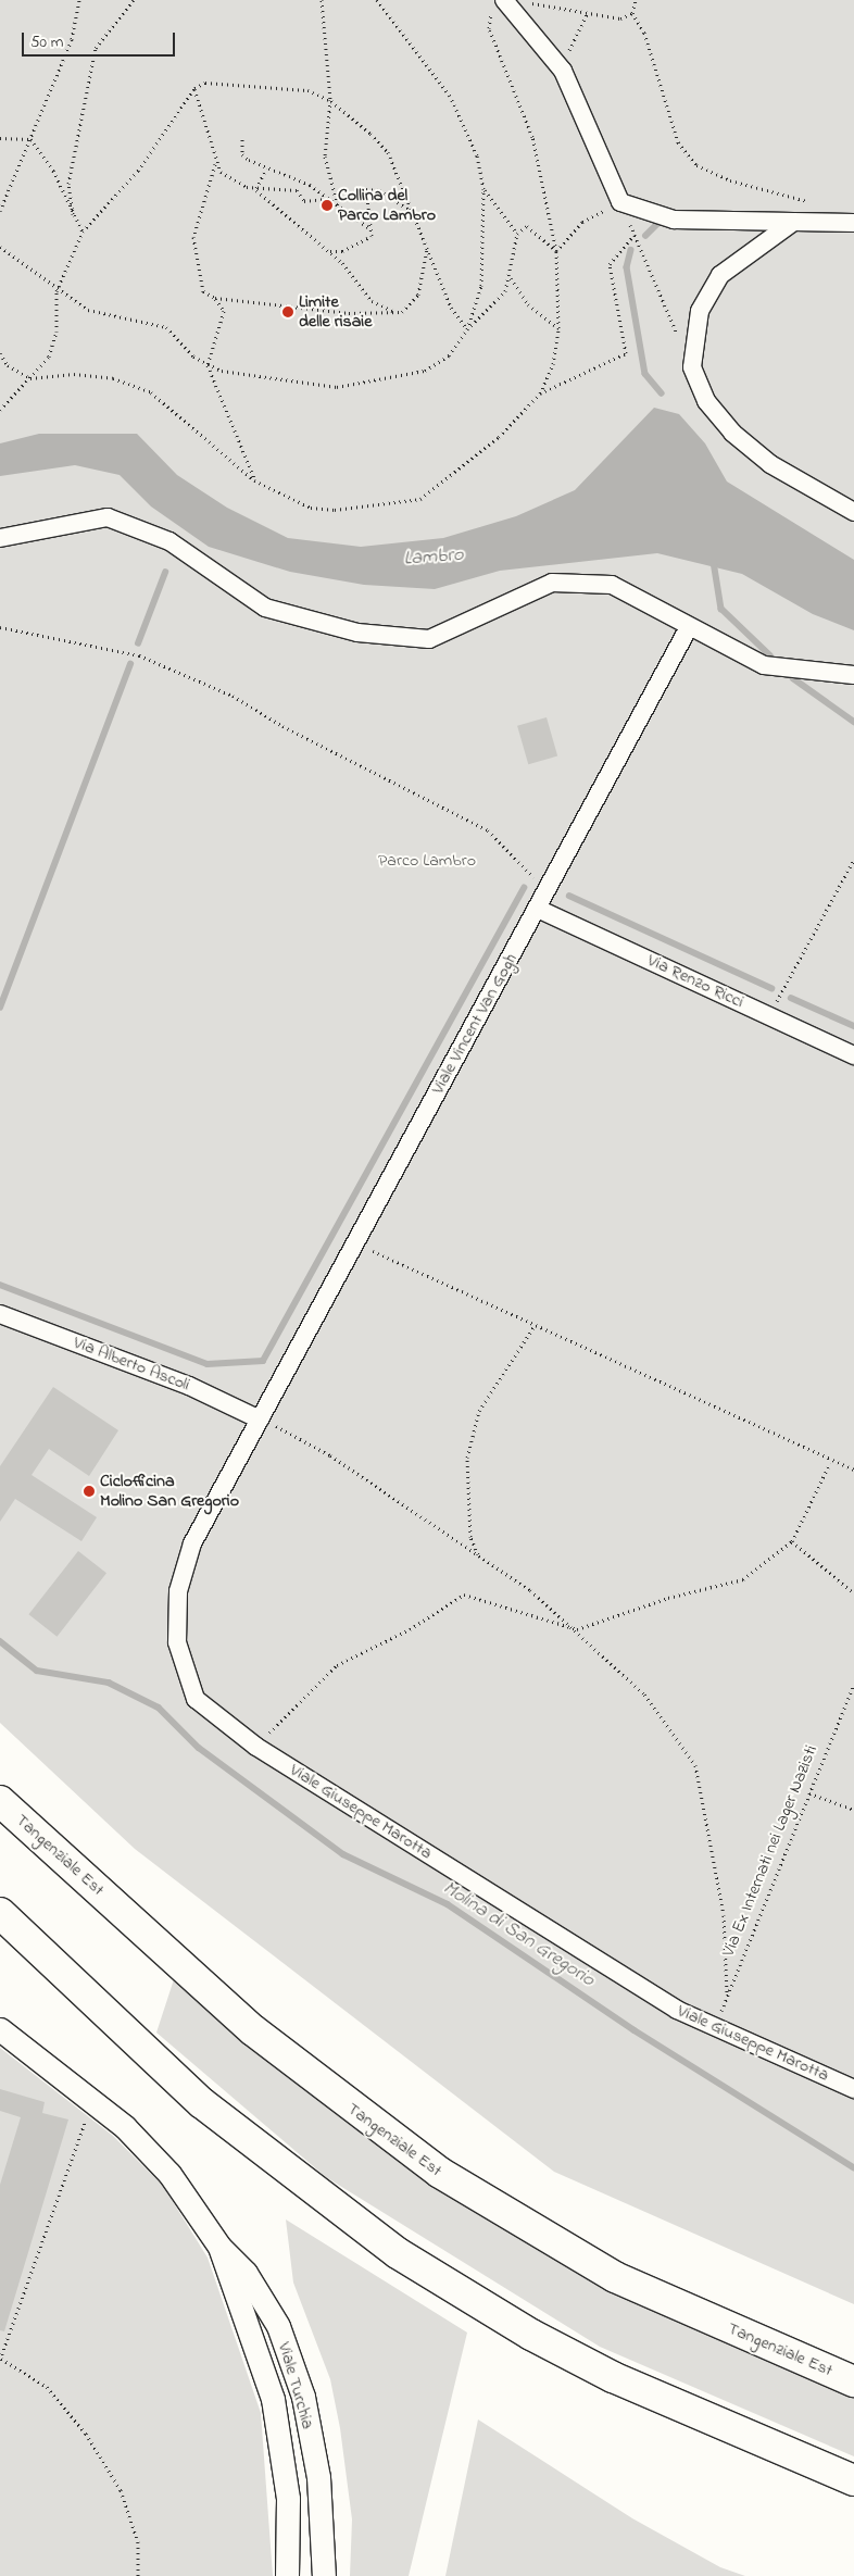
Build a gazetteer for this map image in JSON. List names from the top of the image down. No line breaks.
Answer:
{"streets":{"highway":["Tangenziale Est"],"street":["Via Renzo Ricci","Viale Vincent Van Gogh","Via Alberto Ascoli","Viale Giuseppe Marotta","Viale Turchia"],"path":["Via Ex Internati nei Lager Nazisti"]},"crossings":[["Via Renzo Ricci","Viale Vincent Van Gogh"],["Viale Vincent Van Gogh","Via Alberto Ascoli"],["Viale Vincent Van Gogh","Viale Giuseppe Marotta"],["Via Alberto Ascoli","Viale Giuseppe Marotta"],["Viale Giuseppe Marotta","Via Ex Internati nei Lager Nazisti"]],"water":["Lambro","Molina di San Gregorio"],"parks":["Parco Lambro"],"places":["Collina del Parco Lambro","Limite delle risaie","Ciclofficina Molino San Gregorio"],"scale_bar":"50 m"}
